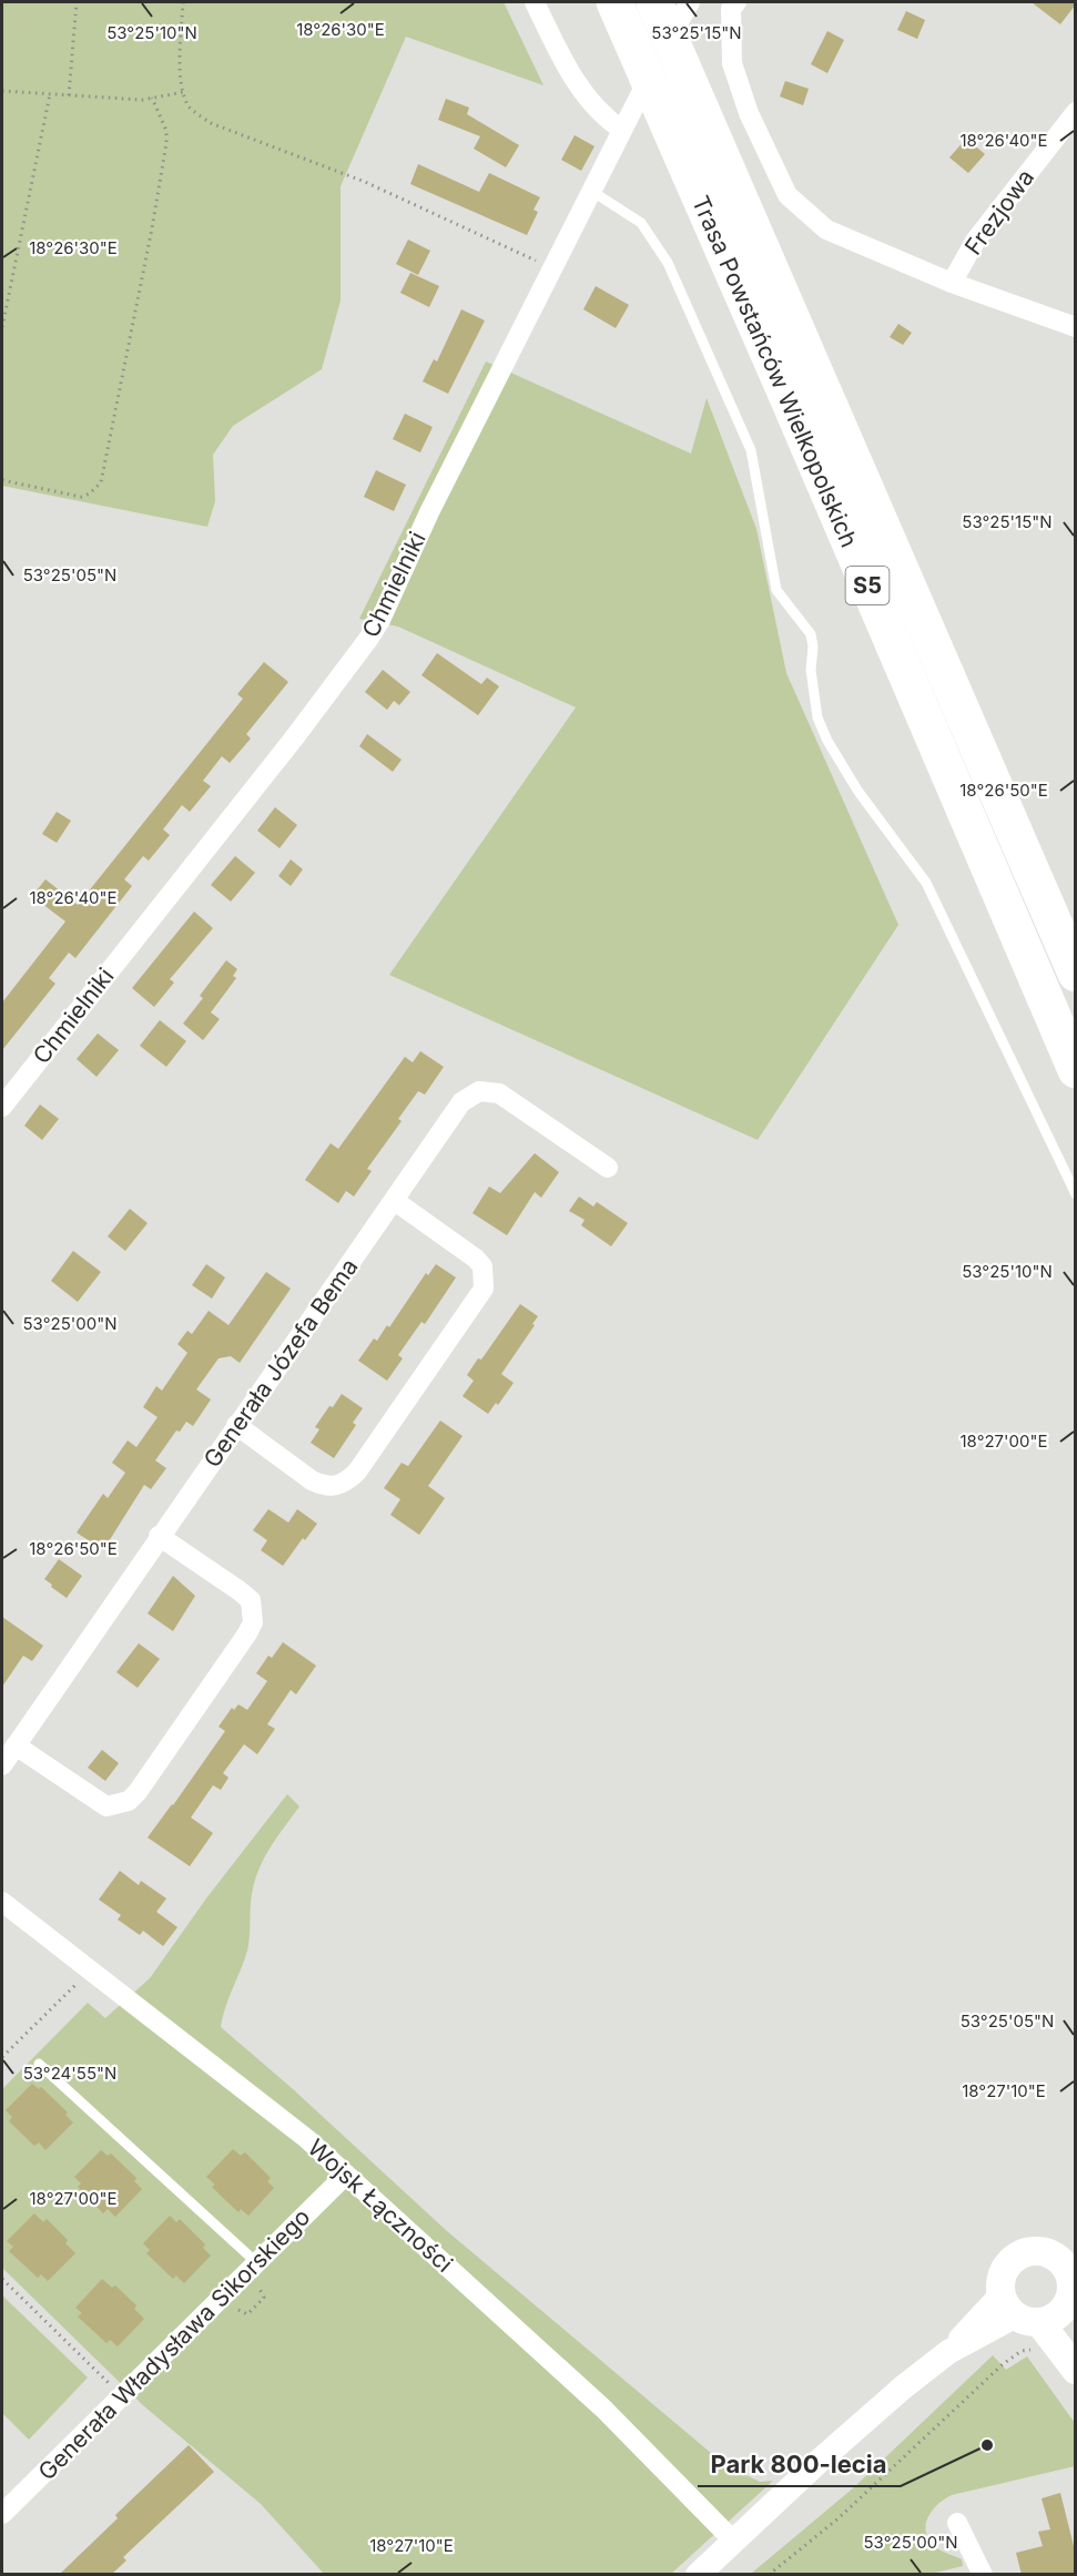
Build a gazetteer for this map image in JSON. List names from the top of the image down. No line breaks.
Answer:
{"streets":{"highway":["Trasa Powstańców Wielkopolskich","S5"],"street":["Frezjowa","Chmielniki","Generała Józefa Bema","Wojsk Łączności","Generała Władysława Sikorskiego"]},"crossings":[["Trasa Powstańców Wielkopolskich","Chmielniki"],["Wojsk Łączności","Generała Władysława Sikorskiego"]],"places":["Park 800-lecia"],"coordinates":["18°26'30\"E","53°25'10\"N","53°25'15\"N","18°26'40\"E","53°25'05\"N","18°26'50\"E","53°25'00\"N","18°27'00\"E","53°24'55\"N","18°27'10\"E"]}
